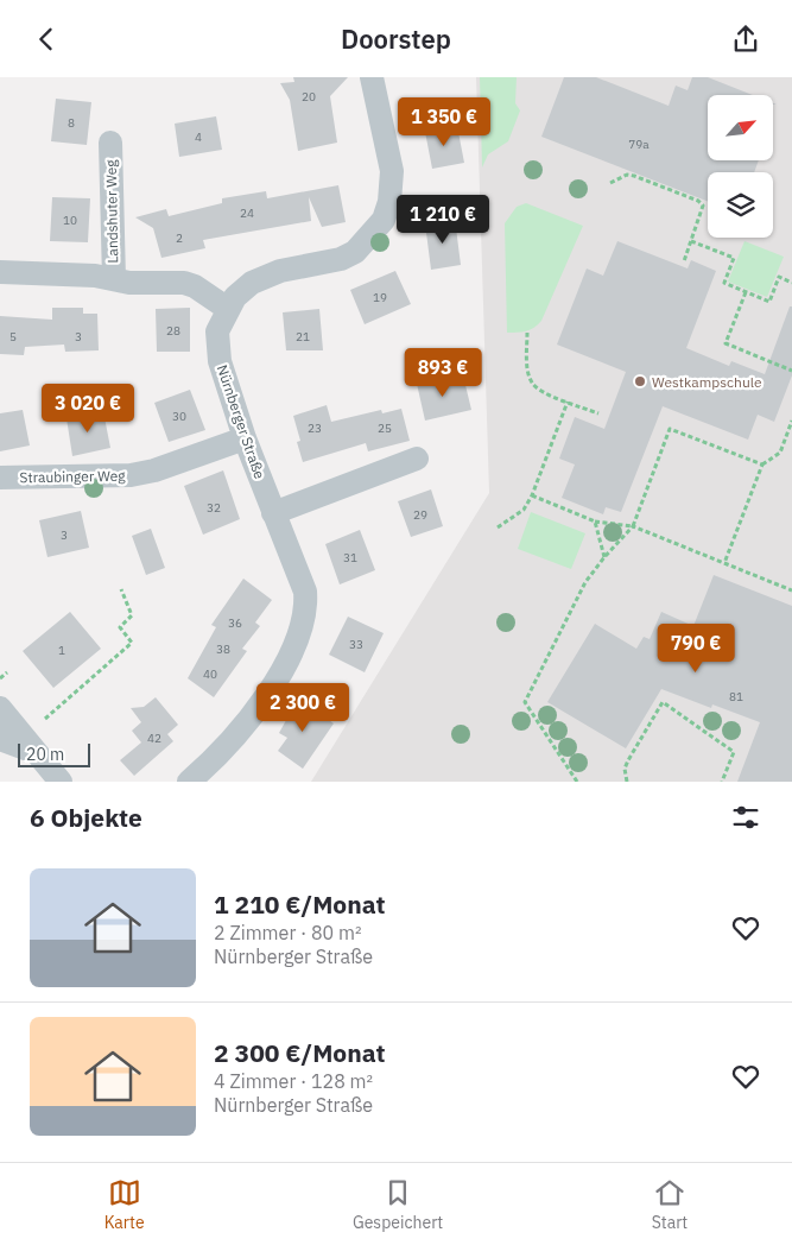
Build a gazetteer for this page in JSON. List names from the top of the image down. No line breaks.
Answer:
{"streets":{"street":["Landshuter Weg","Nürnberger Straße","Straubinger Weg"]},"crossings":[["Landshuter Weg","Nürnberger Straße"],["Nürnberger Straße","Straubinger Weg"]],"places":["Westkampschule"],"house_numbers":["20","8","4","79a","24","10","2","19","28","5","3","21","30","23","25","32","29","3","31","36","33","38","1","40","81","42"],"scale_bar":"20 m","north":"top right","page":{"header":"Doorstep","price":["1 350 €","1 210 €","893 €","3 020 €","790 €","2 300 €"],"scale":"20 m","heading":"6 Objekte","list":[{"name":"1 210 €/Monat","note":"2 Zimmer · 80 m² · Nürnberger Straße"},{"name":"2 300 €/Monat","note":"4 Zimmer · 128 m² · Nürnberger Straße"}],"tabs":["Karte","Gespeichert","Start"]}}
